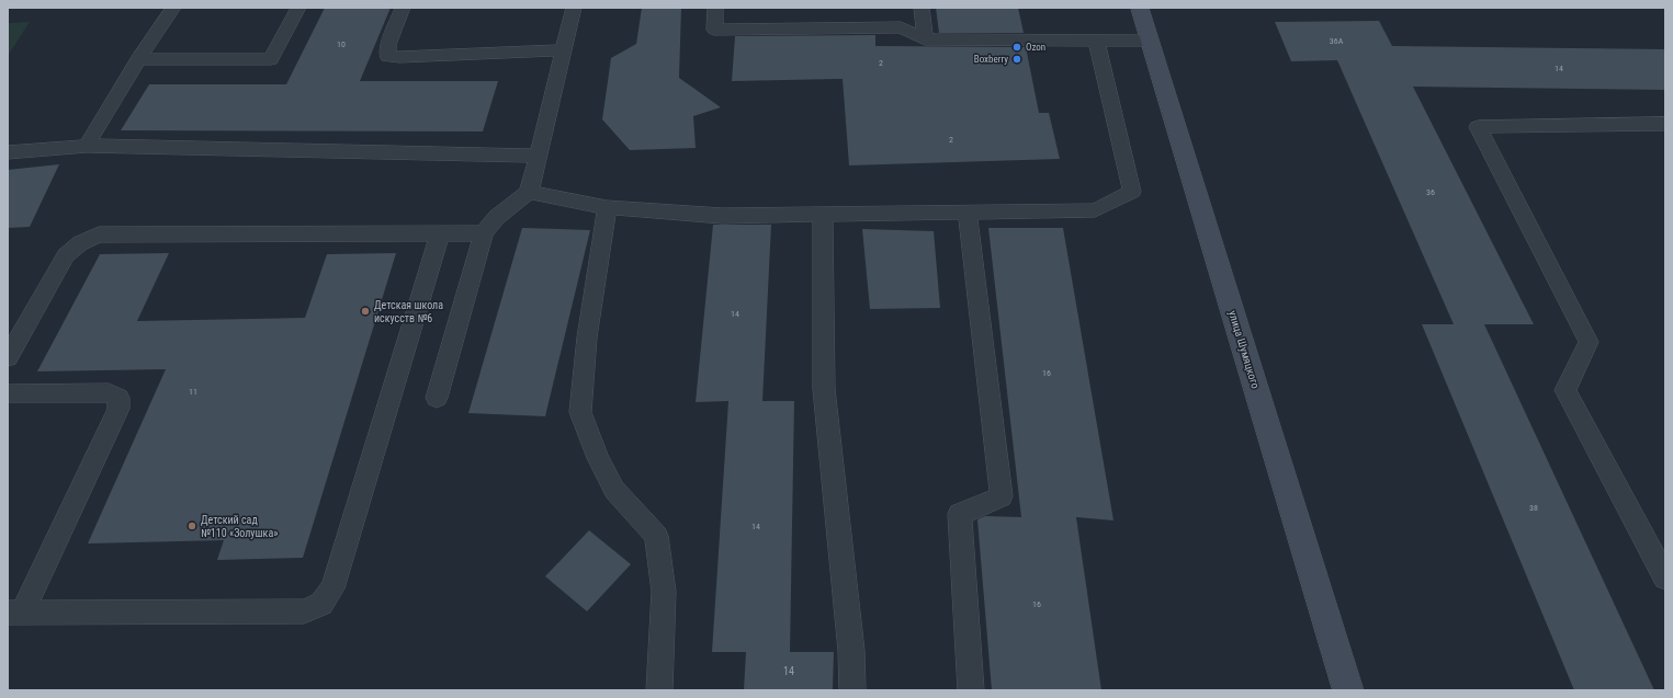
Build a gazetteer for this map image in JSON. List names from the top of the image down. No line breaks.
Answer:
{"streets":{"main road":["улица Шумяцкого"]},"places":["Ozon","Boxberry","Детская школа искусств №6","Детский сад №110 «Золушка»"],"house_numbers":["36А","10","2","14","2","36","14","16","11","38","14","16","14"]}
